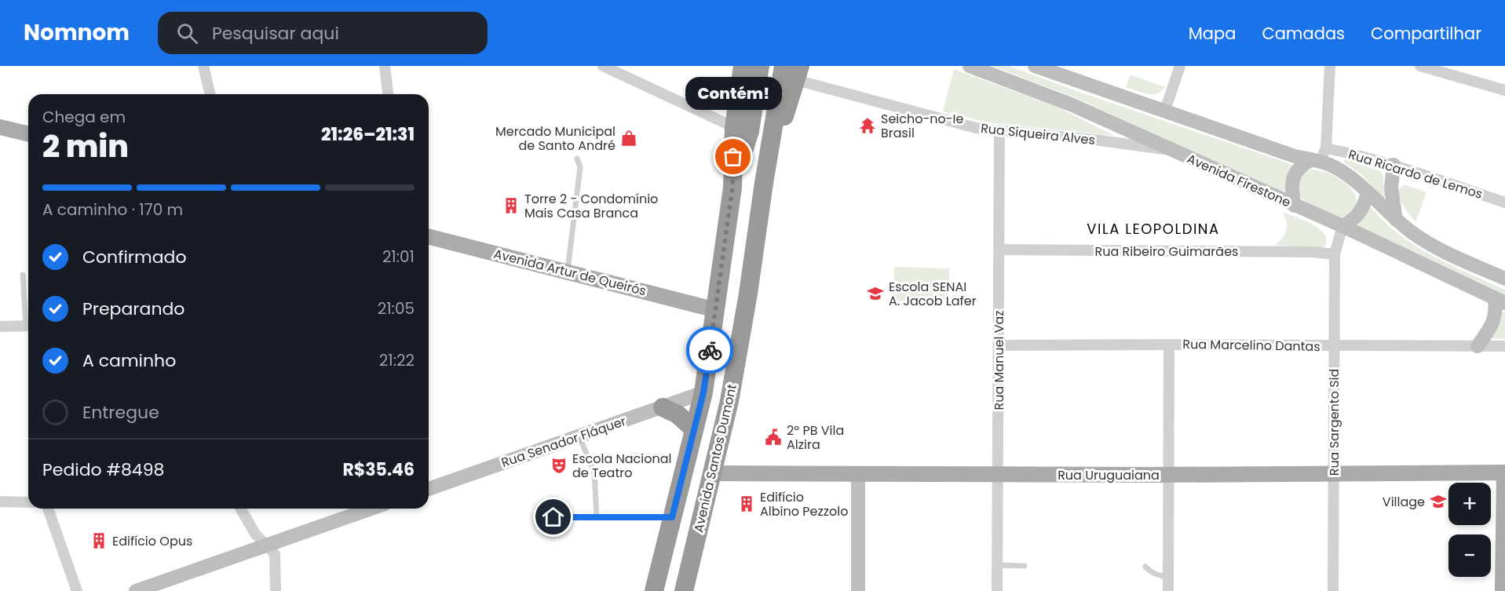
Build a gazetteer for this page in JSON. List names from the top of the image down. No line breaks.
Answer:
{"streets":{"highway":["Avenida Santos Dumont"],"main road":["Avenida Firestone","Avenida Artur de Queirós","Rua Senador Fláquer","Rua Uruguaiana"],"street":["Rua Siqueira Alves","Rua Ricardo de Lemos","Rua Ribeiro Guimarães","Rua Marcelino Dantas","Rua Manuel Vaz","Rua Sargento Sid"]},"crossings":[["Rua Siqueira Alves","Avenida Firestone"],["Rua Siqueira Alves","Rua Manuel Vaz"],["Rua Siqueira Alves","Avenida Santos Dumont"],["Rua Ricardo de Lemos","Avenida Firestone"],["Rua Ricardo de Lemos","Rua Sargento Sid"],["Avenida Firestone","Rua Sargento Sid"],["Rua Ribeiro Guimarães","Rua Manuel Vaz"],["Rua Ribeiro Guimarães","Rua Sargento Sid"],["Avenida Artur de Queirós","Avenida Santos Dumont"],["Rua Marcelino Dantas","Rua Manuel Vaz"],["Rua Marcelino Dantas","Rua Sargento Sid"],["Rua Manuel Vaz","Rua Uruguaiana"],["Rua Sargento Sid","Rua Uruguaiana"],["Rua Senador Fláquer","Avenida Santos Dumont"],["Avenida Santos Dumont","Rua Uruguaiana"]],"districts":["VILA LEOPOLDINA"],"places":{"temple":["Seicho-no-Ie Brasil"],"shop":["Mercado Municipal de Santo André"],"other":["Contém!"],"building":["Torre 2 - Condomínio Mais Casa Branca","Edifício Albino Pezzolo","Edifício Opus"],"school or university":["Escola SENAI A. Jacob Lafer","Village"],"public building":["2º PB Vila Alzira"],"theatre":["Escola Nacional de Teatro"]},"page":{"header":"Nomnom","search":"Pesquisar aqui","nav":["Mapa","Camadas","Compartilhar"],"bubble":"Contém!","heading":["2 min","Chega em","21:26–21:31"],"panel":["Pedido #8498","R$35.46"],"bar":"A caminho · 170 m","list":[["Confirmado","21:01"],["Preparando","21:05"],["A caminho","21:22"],"Entregue"],"map_buttons":["+","−"]}}
